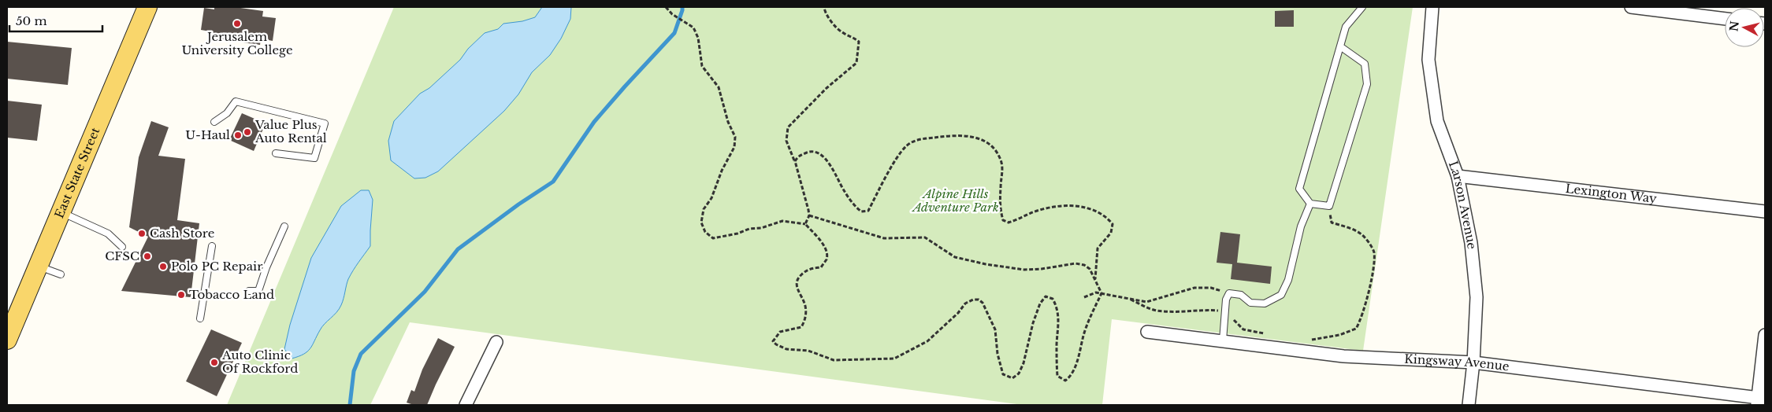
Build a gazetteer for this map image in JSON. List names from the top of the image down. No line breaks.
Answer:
{"streets":{"main road":["East State Street"],"street":["Lexington Way","Larson Avenue","Kingsway Avenue"]},"crossings":[["Lexington Way","Larson Avenue"],["Larson Avenue","Kingsway Avenue"]],"parks":["Alpine Hills Adventure Park"],"places":["Jerusalem University College","Value Plus Auto Rental","U-Haul","Cash Store","CFSC","Polo PC Repair","Tobacco Land","Auto Clinic Of Rockford"],"scale_bar":"50 m","north":"left"}
